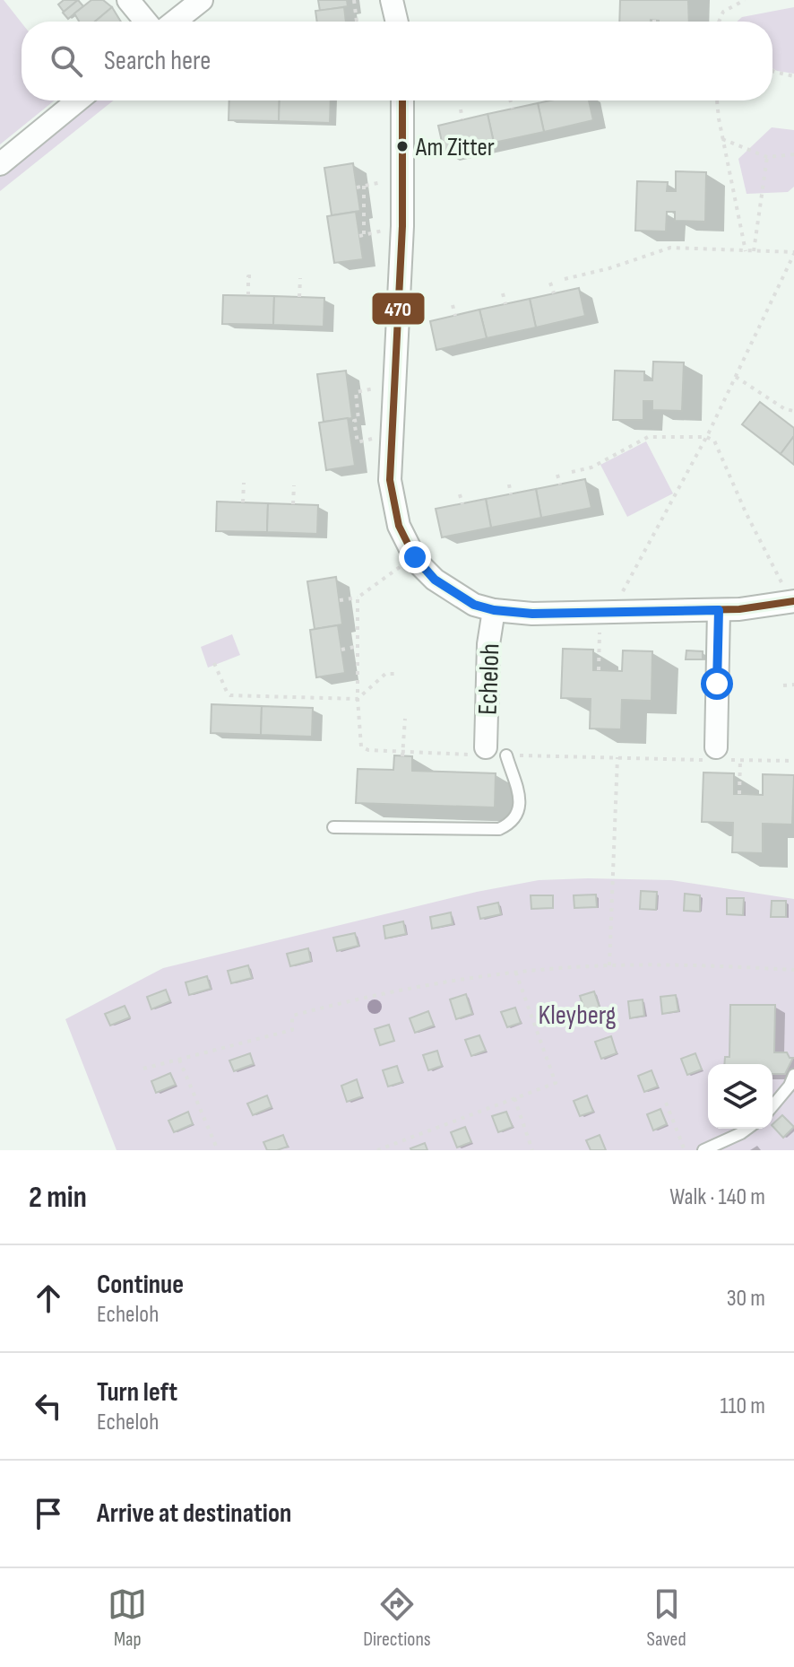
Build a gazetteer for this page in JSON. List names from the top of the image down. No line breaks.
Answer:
{"streets":{"street":["Echeloh"]},"parks":["Kleyberg"],"places":["Am Zitter"],"lines":["transit line 470"],"page":{"search":"Search here","heading":["2 min","Walk · 140 m"],"list":[["Continue","Echeloh","30 m"],["Turn left","Echeloh","110 m"],"Arrive at destination"],"nav":["Map","Directions","Saved"]}}
